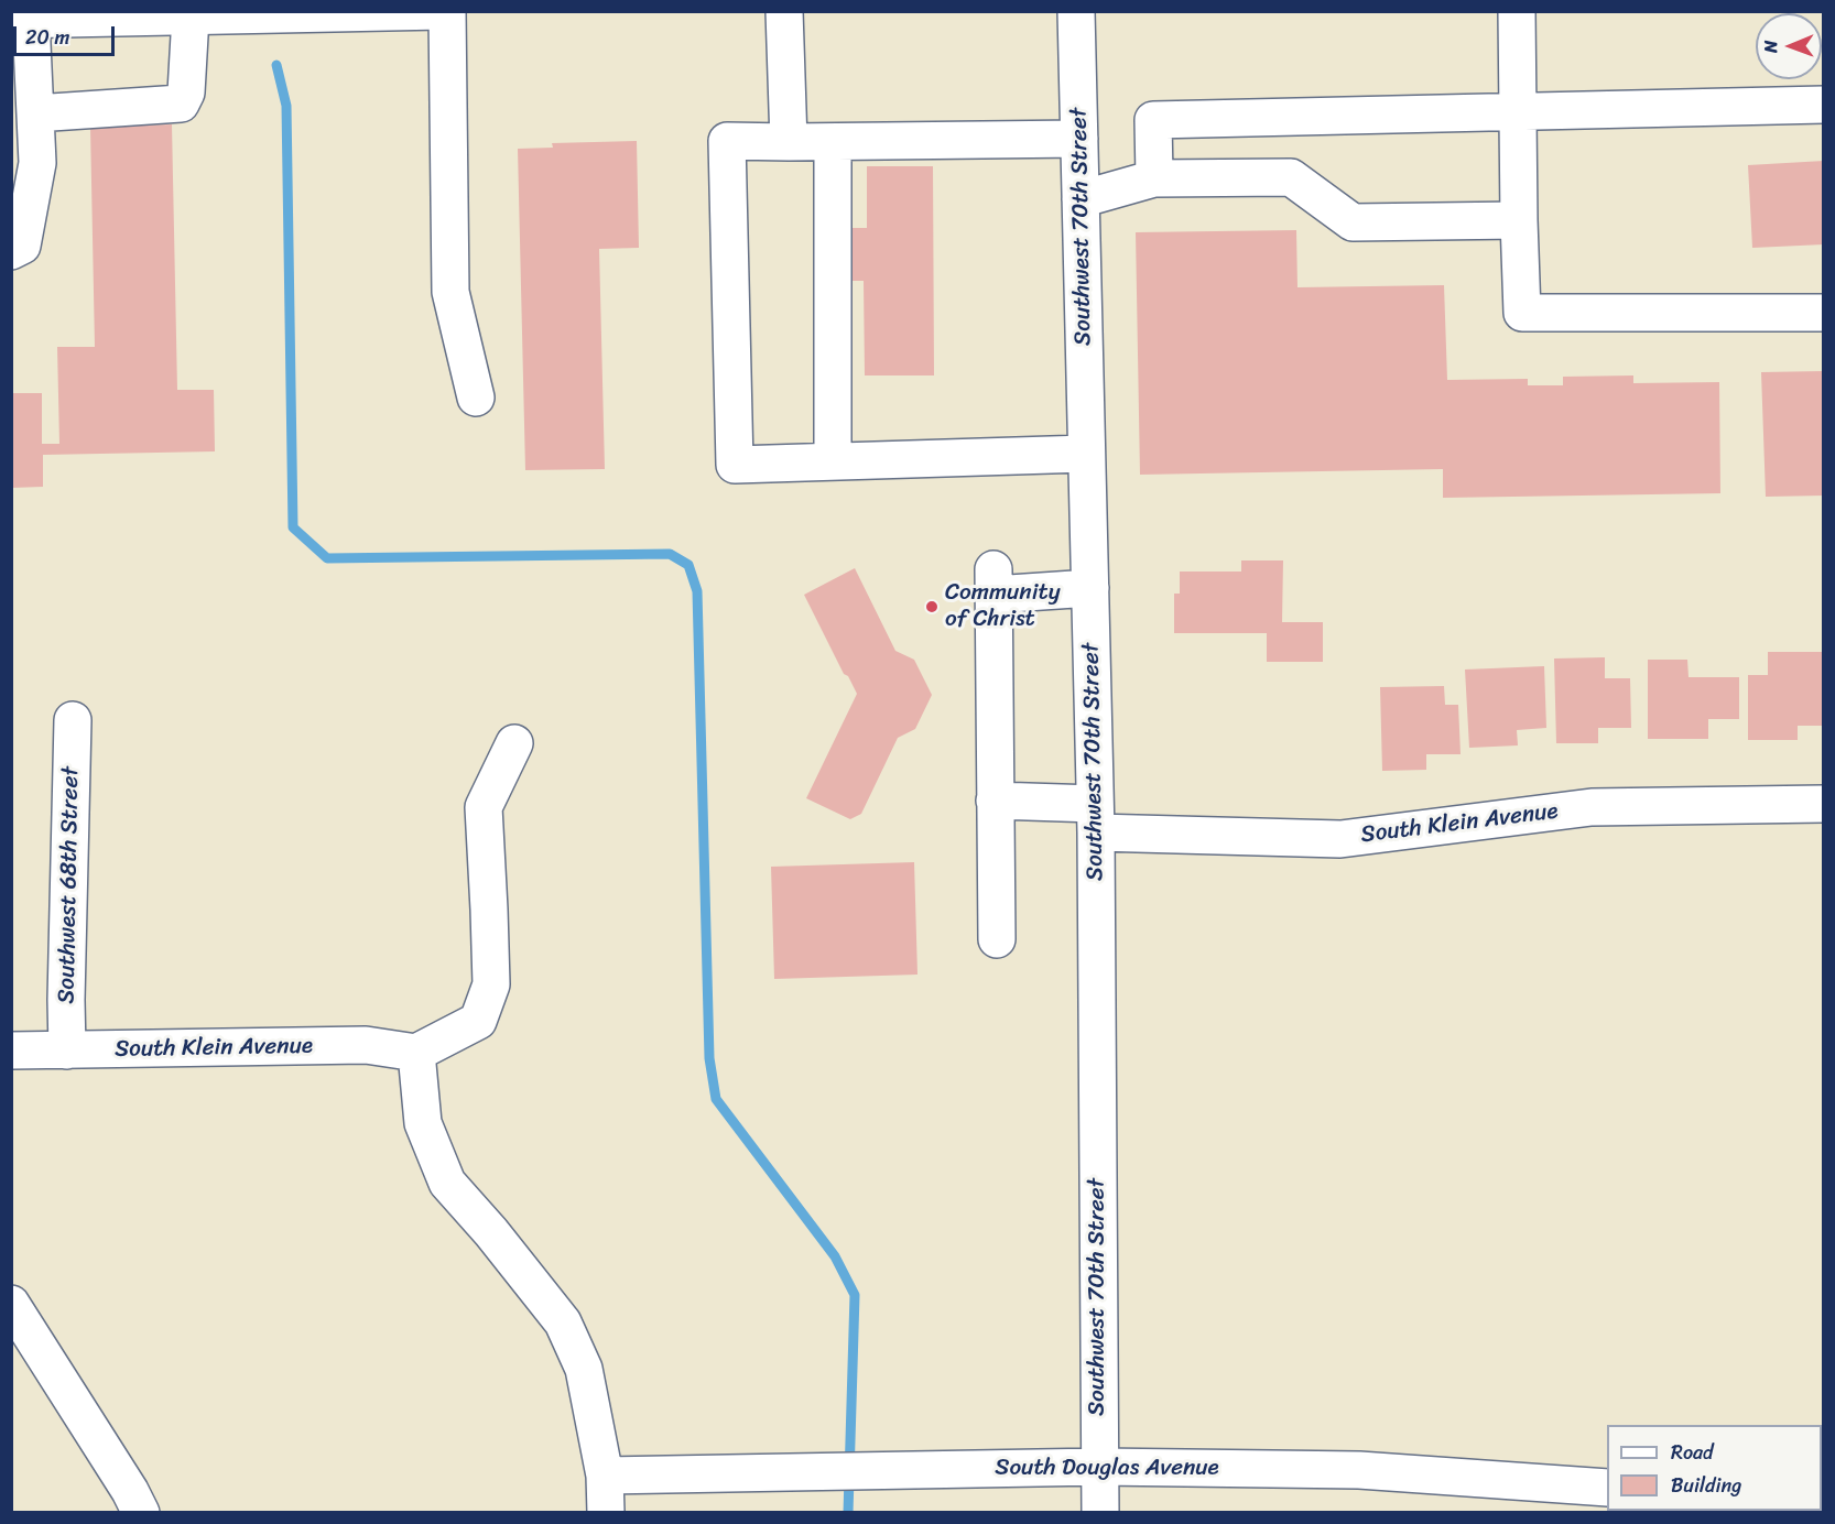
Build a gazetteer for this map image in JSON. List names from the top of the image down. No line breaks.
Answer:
{"streets":{"street":["Southwest 70th Street","South Klein Avenue","Southwest 68th Street","South Douglas Avenue"]},"crossings":[["Southwest 70th Street","South Klein Avenue"],["Southwest 70th Street","South Douglas Avenue"],["South Klein Avenue","Southwest 68th Street"]],"places":["Community of Christ"],"legend":["Road","Building"],"scale_bar":"20 m","north":"left"}
